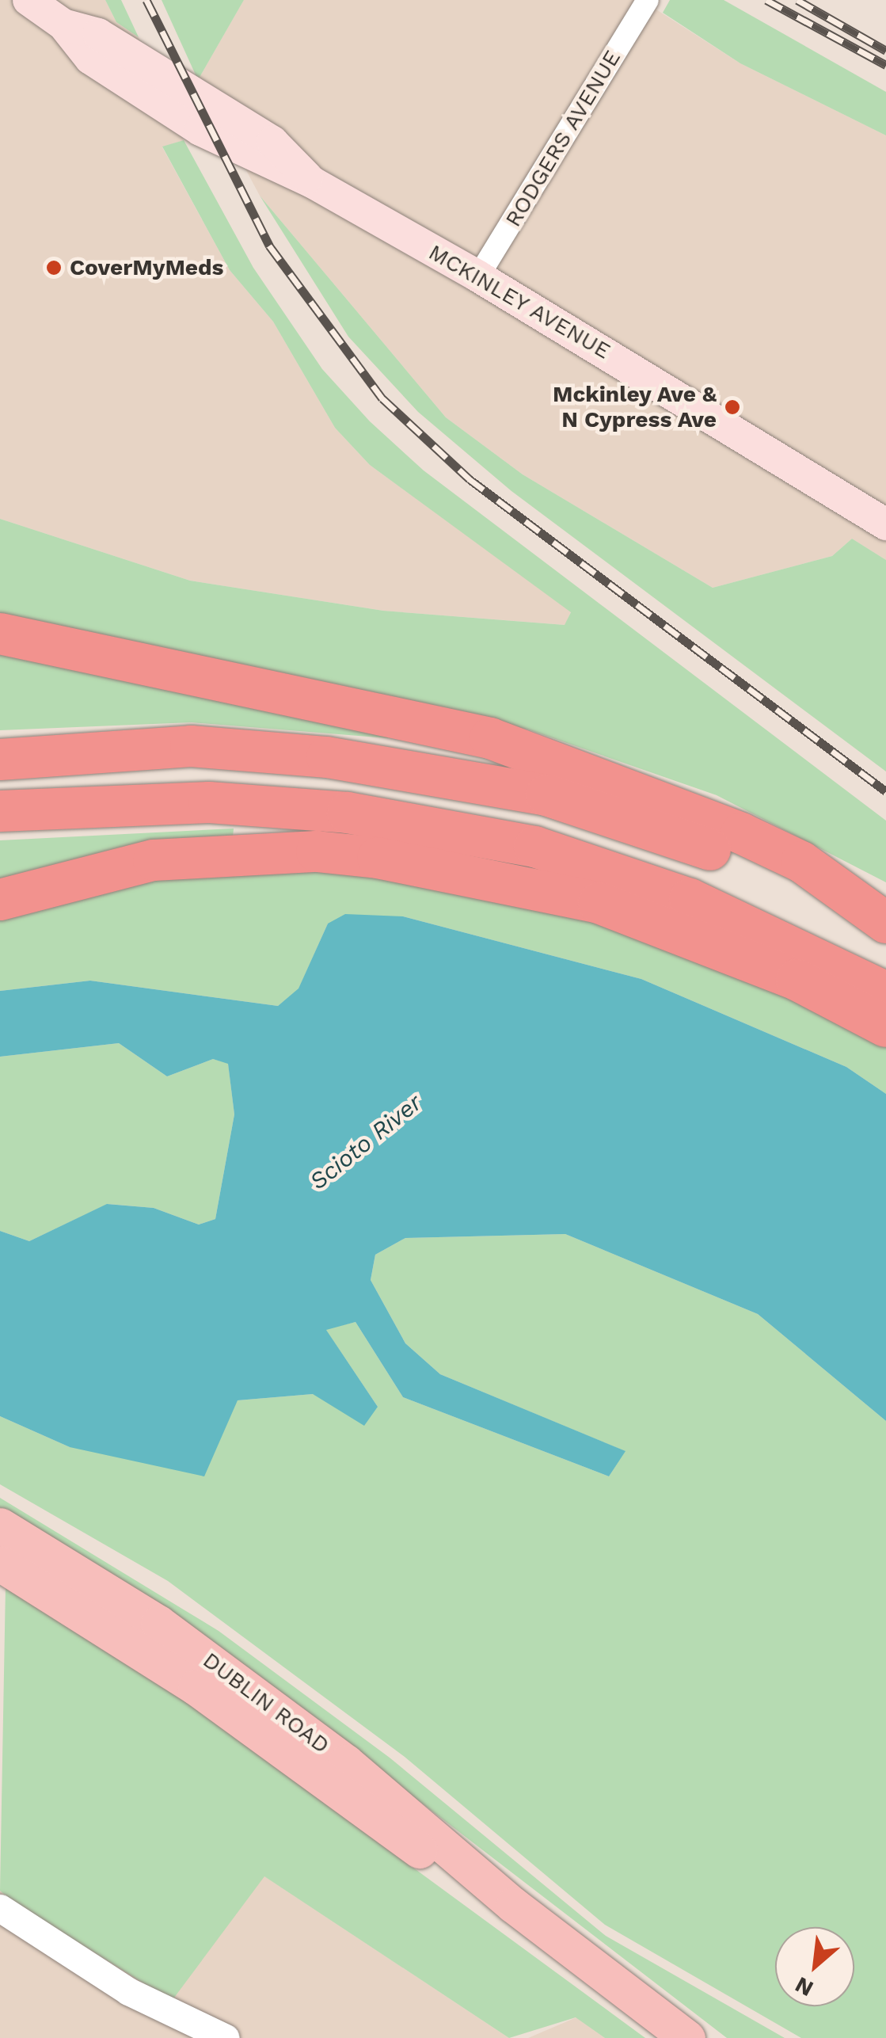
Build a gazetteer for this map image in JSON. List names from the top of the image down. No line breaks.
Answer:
{"streets":{"main road":["MCKINLEY AVENUE","DUBLIN ROAD"],"street":["RODGERS AVENUE"]},"crossings":[["RODGERS AVENUE","MCKINLEY AVENUE"]],"water":["Scioto River"],"places":["CoverMyMeds","Mckinley Ave & N Cypress Ave"],"north":"bottom left"}
